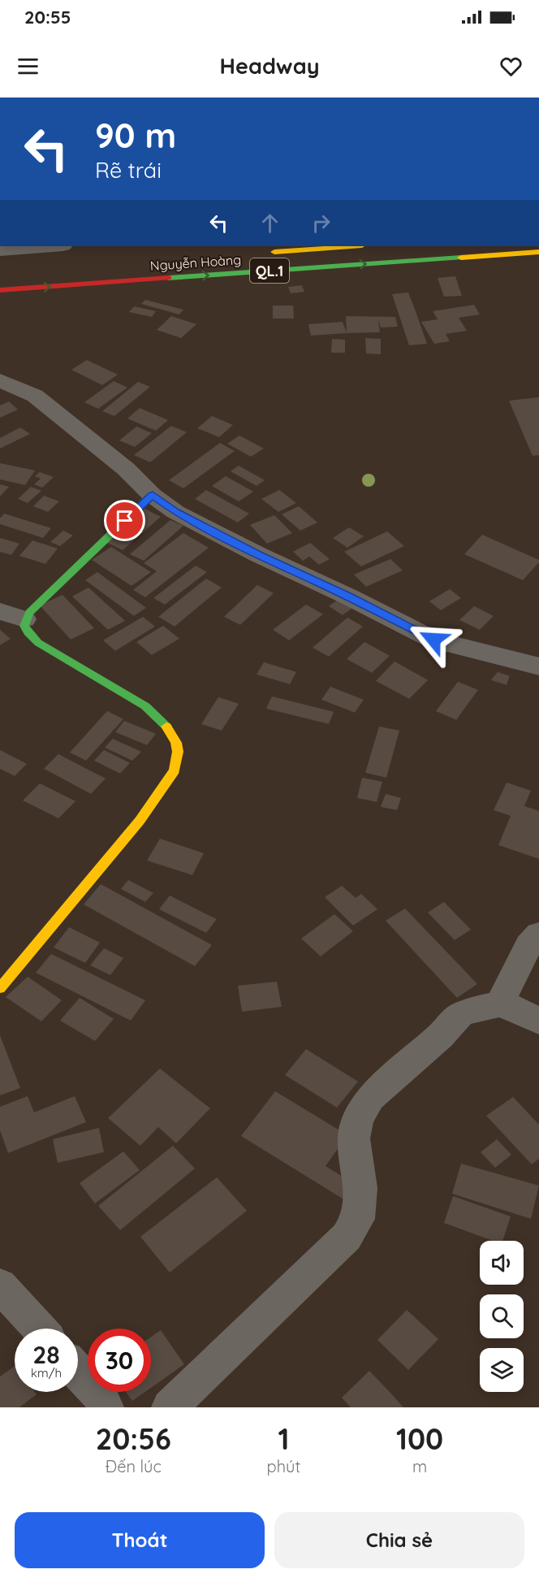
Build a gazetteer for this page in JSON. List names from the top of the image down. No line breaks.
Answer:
{"streets":{"main road":["Nguyễn Hoàng","QL.1"]},"one_way":["Nguyễn Hoàng"],"page":{"status":"20:55","header":"Headway","turn":["90 m","Rẽ trái"],"speed":"28 km/h","limit":"30","eta":["20:56","Đến lúc","1","phút","100","m"],"buttons":["Thoát","Chia sẻ"]}}
